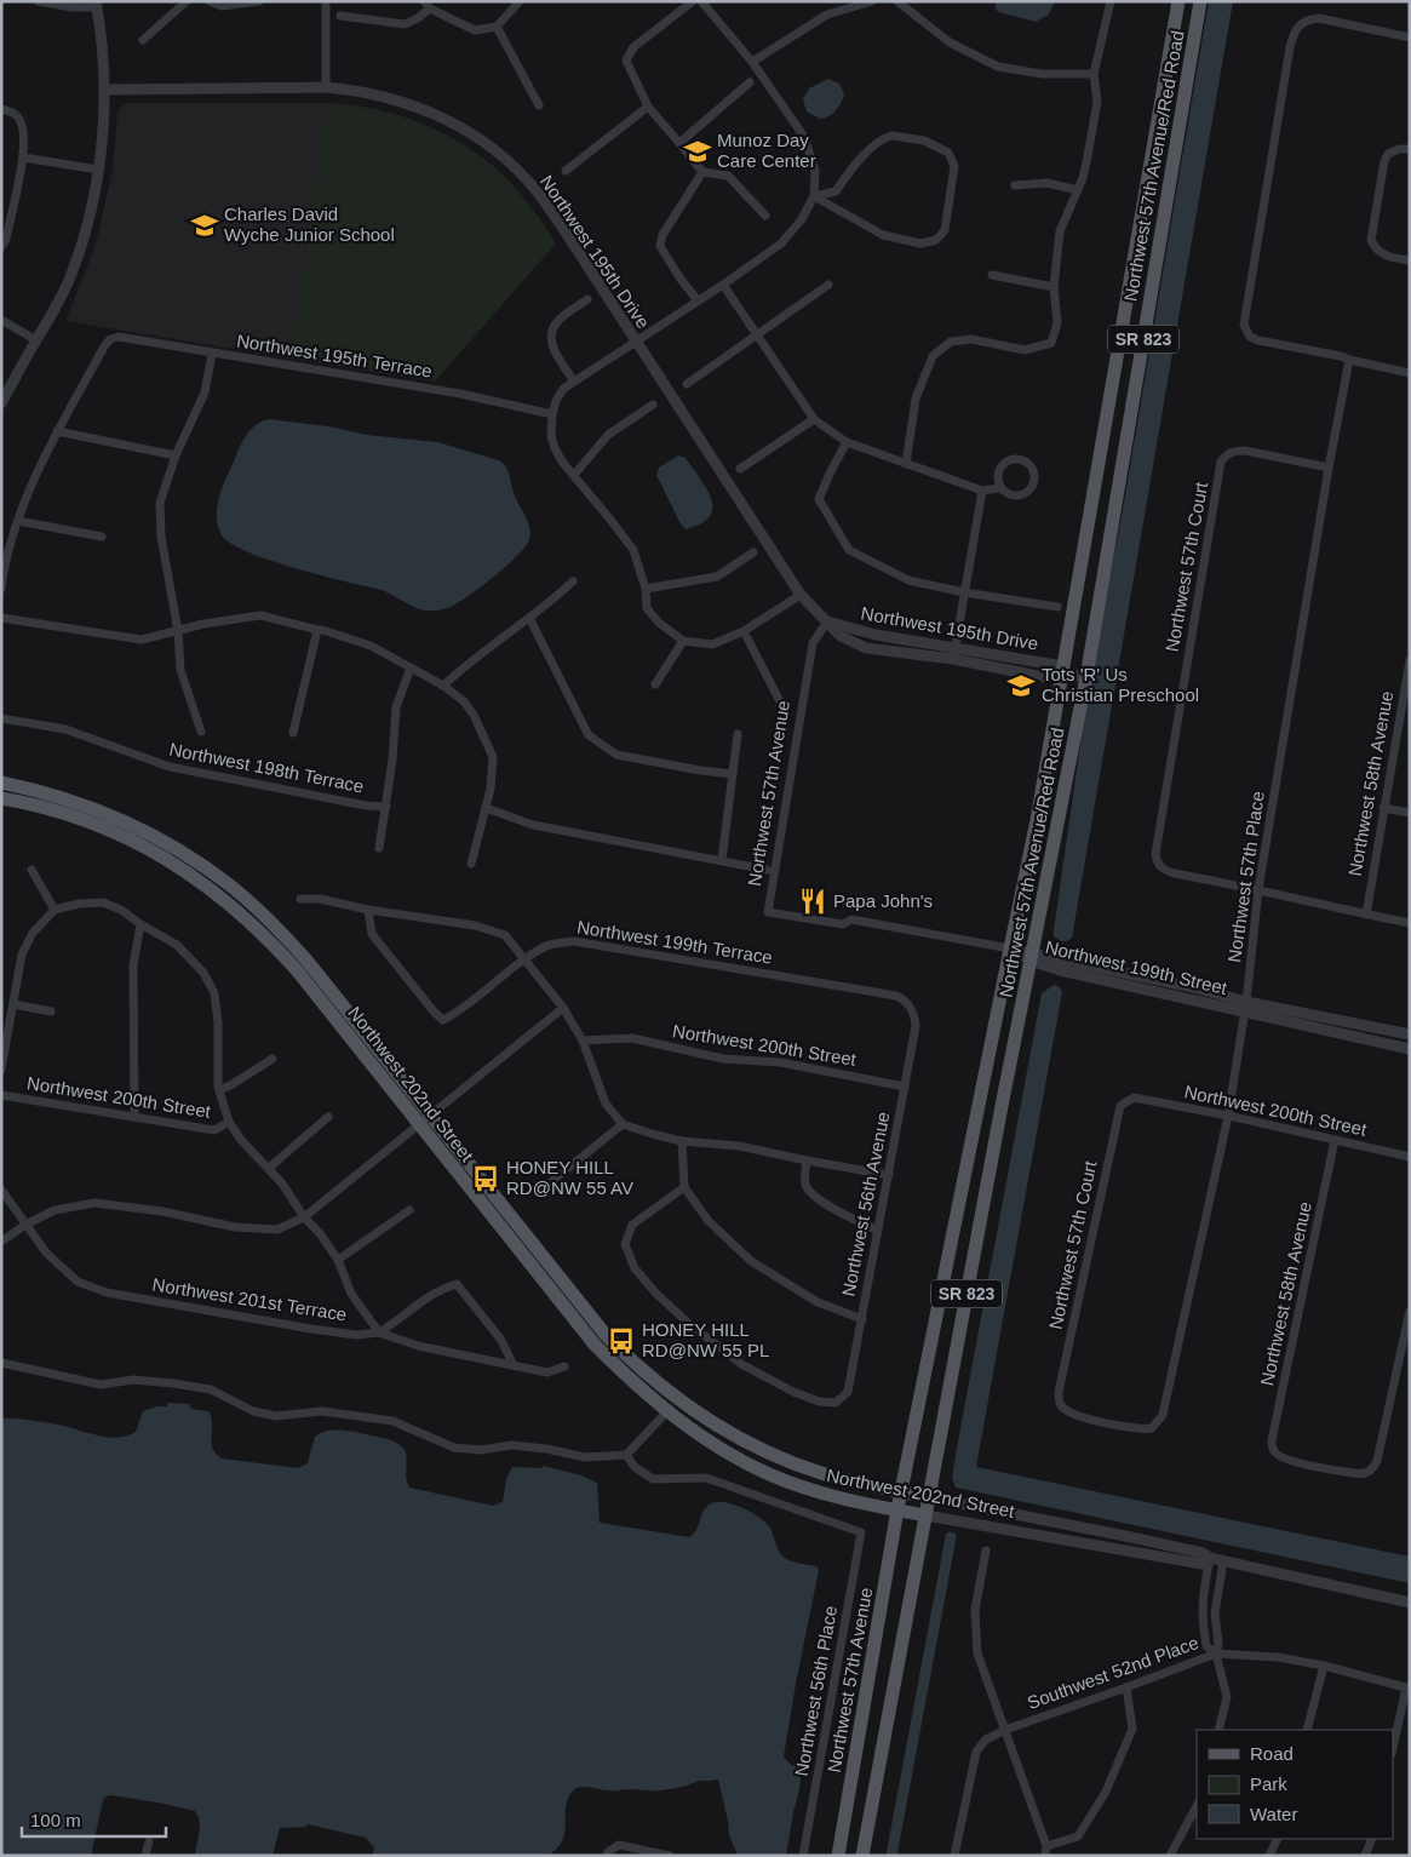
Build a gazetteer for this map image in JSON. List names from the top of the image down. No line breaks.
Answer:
{"streets":{"main road":["Northwest 57th Avenue/Red Road","SR 823","Northwest 57th Avenue","Northwest 202nd Street"],"street":["Northwest 195th Drive","Northwest 195th Terrace","Northwest 57th Court","Northwest 198th Terrace","Northwest 58th Avenue","Northwest 57th Place","Northwest 199th Terrace","Northwest 199th Street","Northwest 200th Street","Northwest 56th Avenue","Northwest 201st Terrace","Southwest 52nd Place","Northwest 56th Place"]},"crossings":[["Northwest 57th Avenue/Red Road","Northwest 195th Drive"],["Northwest 57th Avenue/Red Road","SR 823"],["Northwest 57th Avenue/Red Road","Northwest 57th Avenue"],["Northwest 57th Avenue/Red Road","Northwest 199th Street"],["Northwest 57th Avenue/Red Road","Northwest 202nd Street"],["Northwest 195th Drive","Northwest 57th Avenue"],["SR 823","Northwest 202nd Street"],["Northwest 57th Court","Northwest 57th Place"],["Northwest 57th Court","Northwest 200th Street"],["Northwest 58th Avenue","Northwest 200th Street"],["Northwest 57th Avenue","Northwest 199th Street"],["Northwest 57th Avenue","Northwest 202nd Street"],["Northwest 57th Place","Northwest 199th Street"],["Northwest 57th Place","Northwest 200th Street"],["Northwest 199th Terrace","Northwest 56th Avenue"],["Northwest 200th Street","Northwest 56th Avenue"]],"places":{"school or university":["Munoz Day Care Center","Charles David Wyche Junior School","Tots 'R' Us Christian Preschool"],"restaurant":["Papa John's"],"bus stop":["HONEY HILL RD@NW 55 AV","HONEY HILL RD@NW 55 PL"]},"legend":["Road","Park","Water"],"scale_bar":"100 m"}
